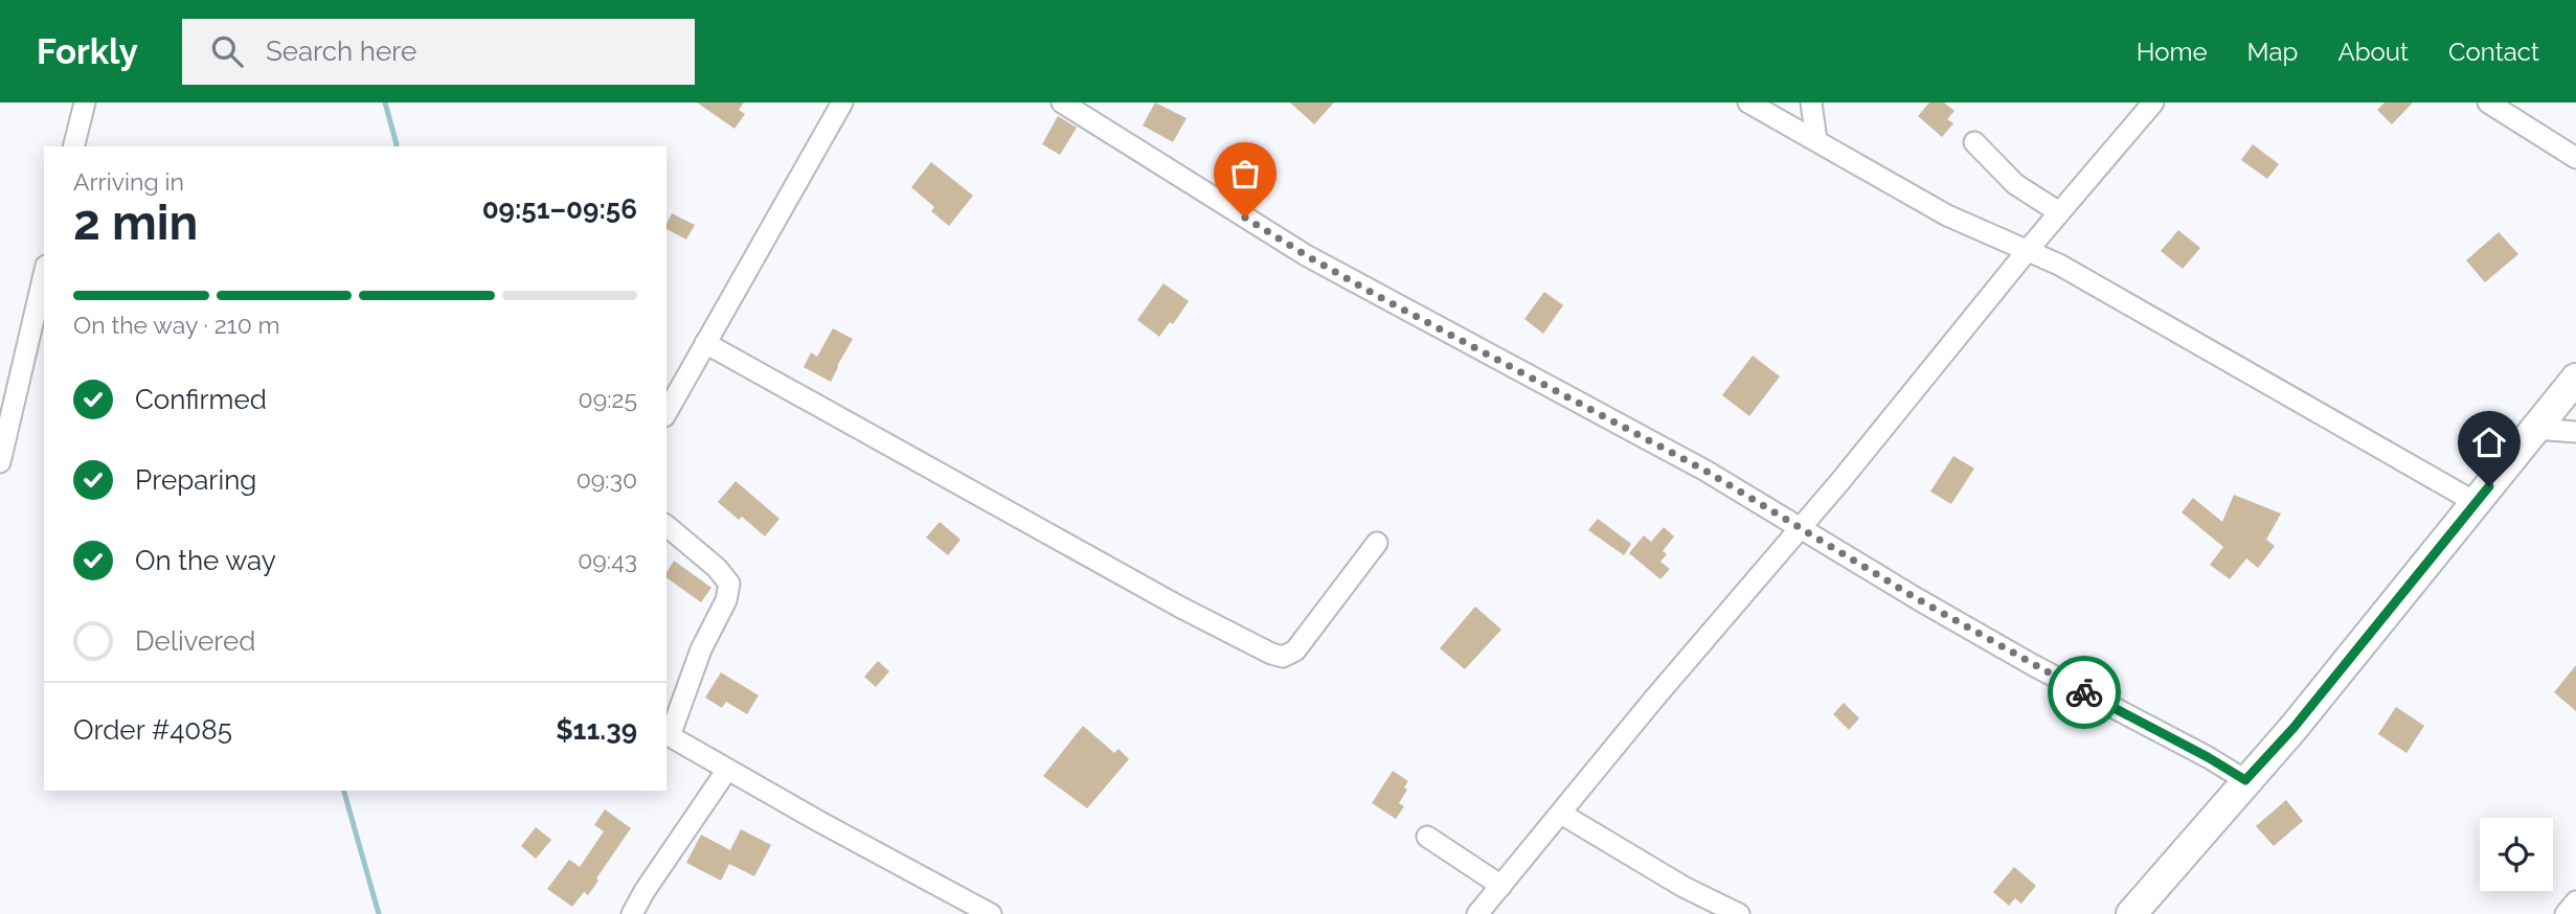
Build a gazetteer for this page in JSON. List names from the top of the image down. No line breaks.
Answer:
{"page":{"header":"Forkly","search":"Search here","nav":["Home","Map","About","Contact"],"heading":["2 min","Arriving in","09:51–09:56"],"panel":["Order #4085","$11.39"],"bar":"On the way · 210 m","list":[["Confirmed","09:25"],["Preparing","09:30"],["On the way","09:43"],"Delivered"]}}
